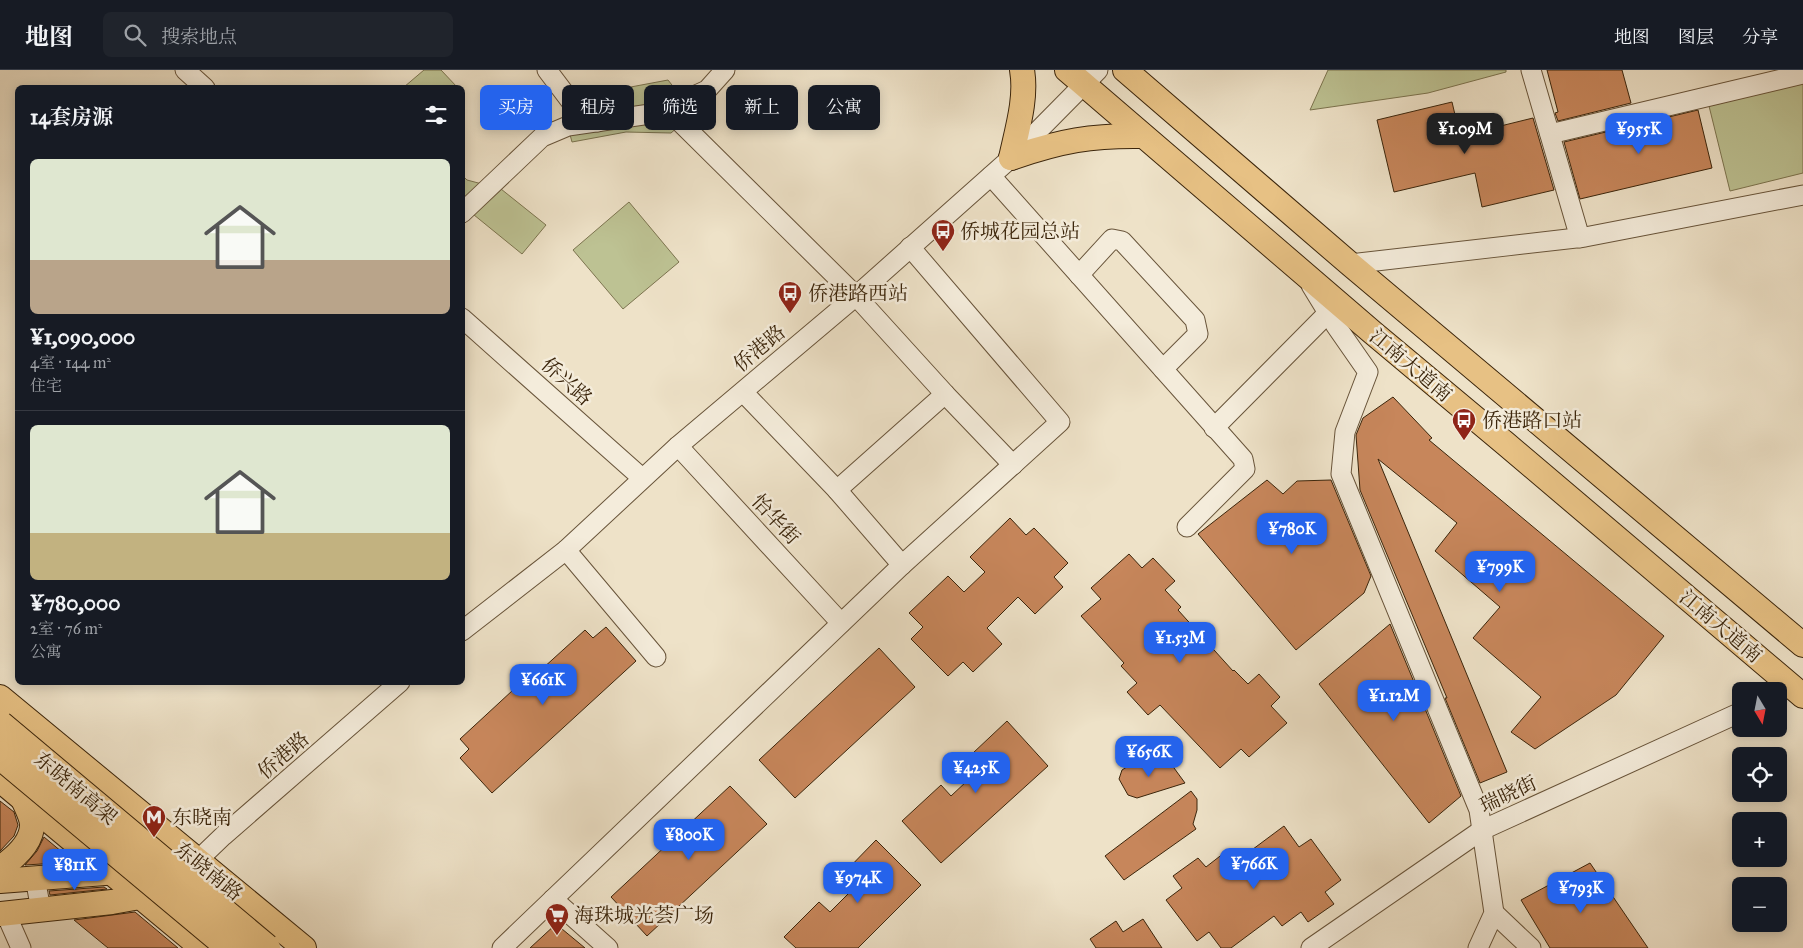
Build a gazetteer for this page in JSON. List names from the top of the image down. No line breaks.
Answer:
{"streets":{"highway":["东晓南高架"],"main road":["江南大道南","东晓南路"],"street":["侨港路","侨兴路","怡华街","瑞晓街"]},"crossings":[["侨港路","江南大道南"],["侨港路","侨兴路"],["侨港路","怡华街"],["侨港路","东晓南路"]],"places":{"bus stop":["侨城花园总站","侨港路西站","侨港路口站"],"metro station":["东晓南"],"supermarket":["海珠城光荟广场"]},"north":"bottom","page":{"header":"地图","search":"搜索地点","nav":["地图","图层","分享"],"chip":["买房","租房","筛选","新上","公寓"],"heading":"14套房源","price":["¥1.09M","¥955K","¥780K","¥799K","¥1.53M","¥661K","¥1.12M","¥656K","¥425K","¥800K","¥766K","¥811K","¥974K","¥793K"],"list":[{"name":"¥1,090,000","note":"4室 · 144 m² · 住宅"},{"name":"¥780,000","note":"2室 · 76 m² · 公寓"}],"map_buttons":["+","−"]}}
